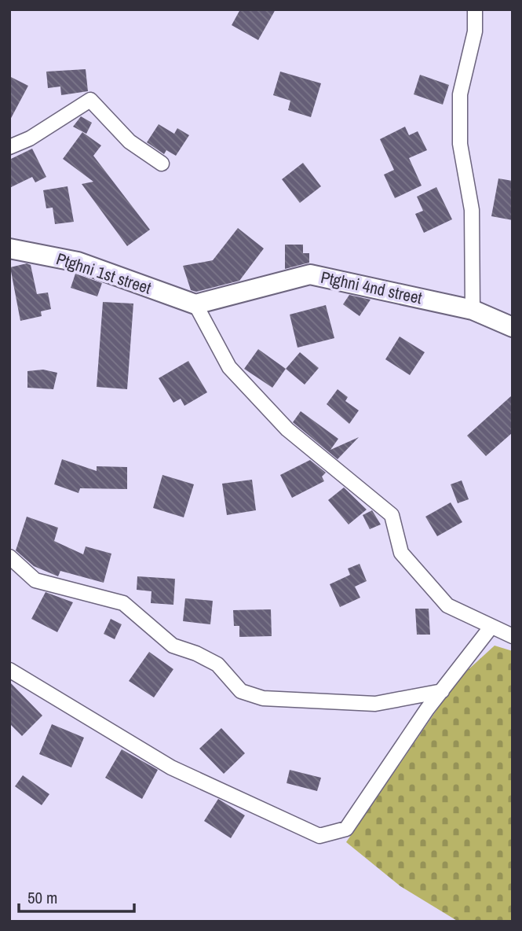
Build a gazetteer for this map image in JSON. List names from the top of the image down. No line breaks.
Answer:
{"streets":{"street":["Ptghni 1st street","Ptghni 4nd street"]},"crossings":[["Ptghni 1st street","Ptghni 4nd street"]],"scale_bar":"50 m"}
